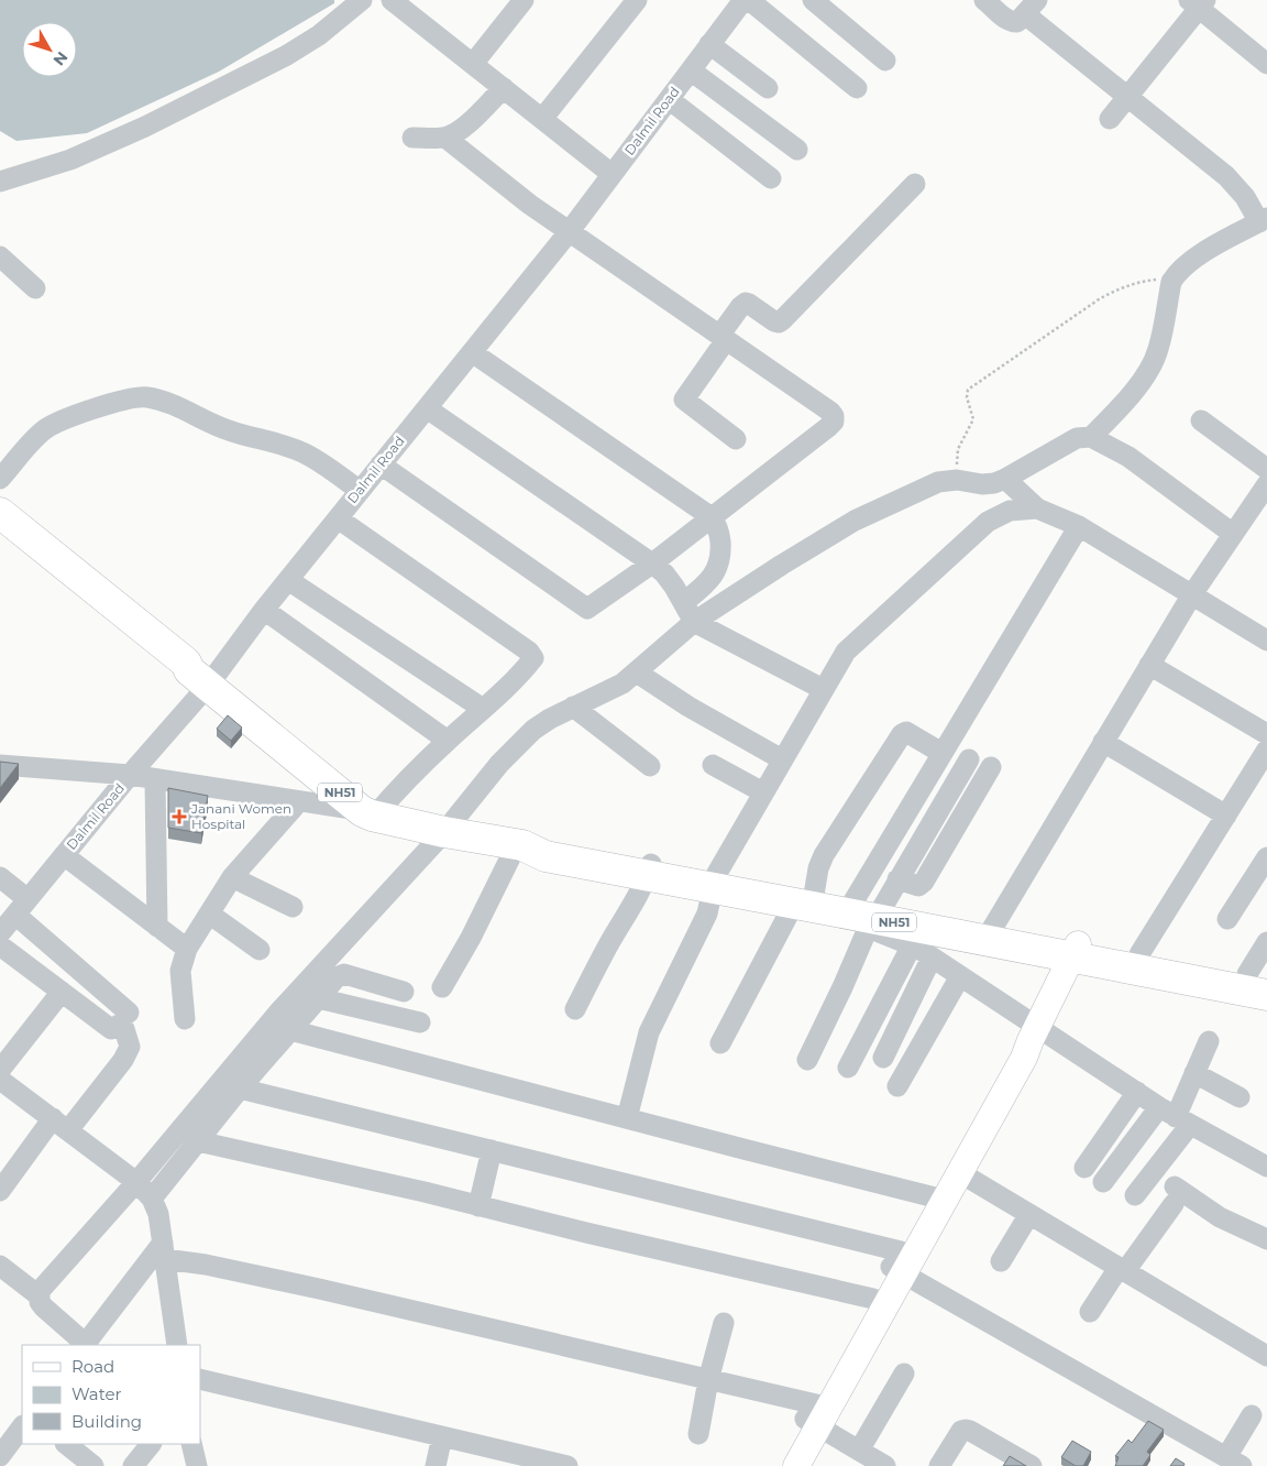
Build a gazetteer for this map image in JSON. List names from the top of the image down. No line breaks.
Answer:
{"streets":{"highway":["NH51"],"street":["Dalmil Road"]},"crossings":[["Dalmil Road","NH51"]],"places":{"health":["Janani Women Hospital"]},"legend":["Road","Water","Building"],"north":"bottom right"}
